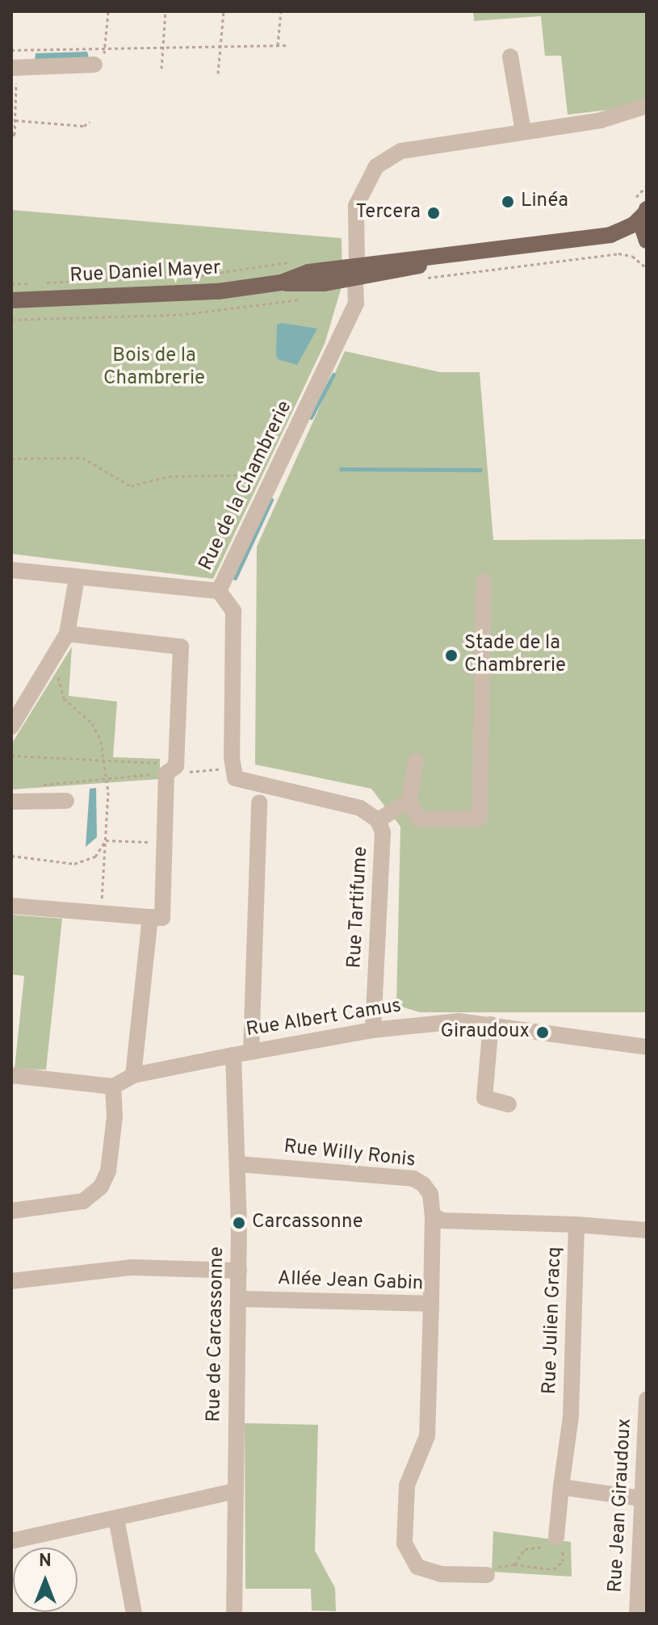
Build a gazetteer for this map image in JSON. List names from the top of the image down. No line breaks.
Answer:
{"streets":{"main road":["Rue Daniel Mayer"],"street":["Rue de la Chambrerie","Rue Tartifume","Rue Albert Camus","Rue Willy Ronis","Allée Jean Gabin","Rue Julien Gracq","Rue de Carcassonne","Rue Jean Giraudoux"]},"crossings":[["Rue Daniel Mayer","Rue de la Chambrerie"],["Rue Tartifume","Rue Albert Camus"],["Rue Albert Camus","Rue de Carcassonne"],["Rue Willy Ronis","Allée Jean Gabin"],["Rue Willy Ronis","Rue de Carcassonne"],["Allée Jean Gabin","Rue de Carcassonne"]],"parks":["Bois de la Chambrerie"],"places":["Linéa","Tercera","Stade de la Chambrerie","Giraudoux","Carcassonne"],"north":"top"}
